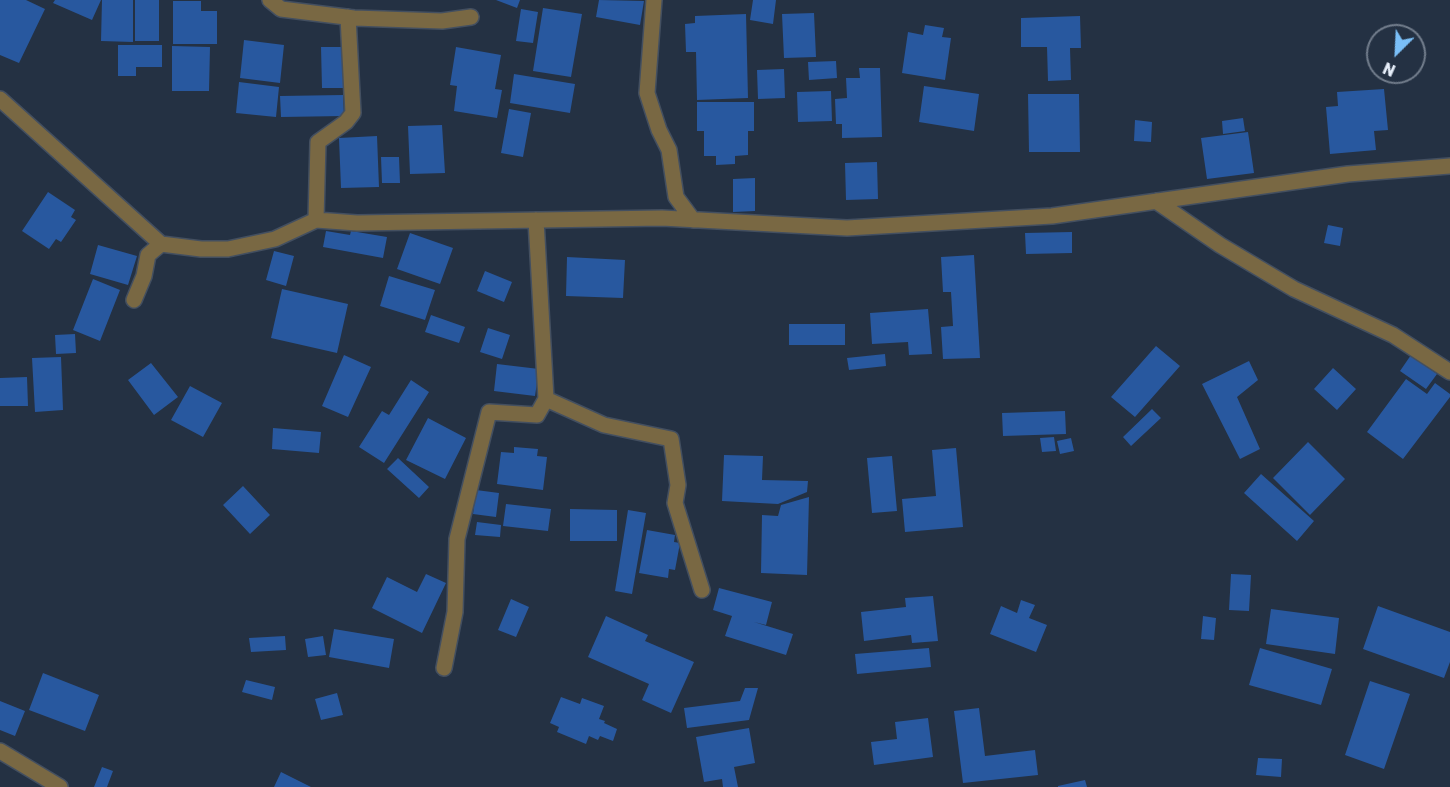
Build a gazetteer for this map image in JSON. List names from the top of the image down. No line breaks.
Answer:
{"north":"bottom left"}
